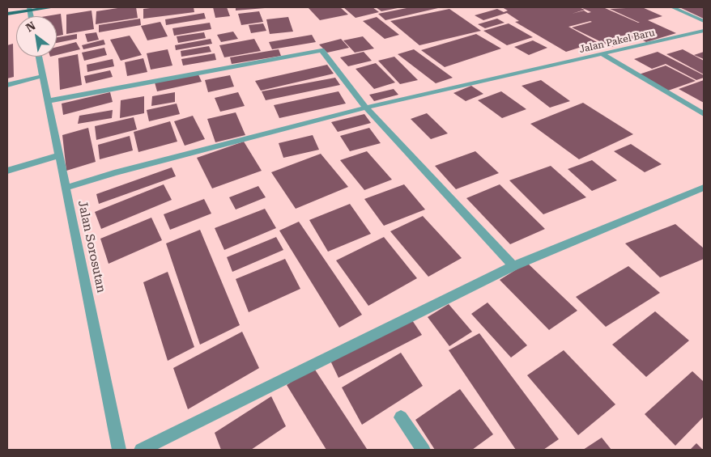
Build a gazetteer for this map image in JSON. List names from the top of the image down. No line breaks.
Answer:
{"streets":{"street":["Jalan Pakel Baru","Jalan Sorosutan"]},"crossings":[["Jalan Pakel Baru","Jalan Sorosutan"]],"north":"top left"}
